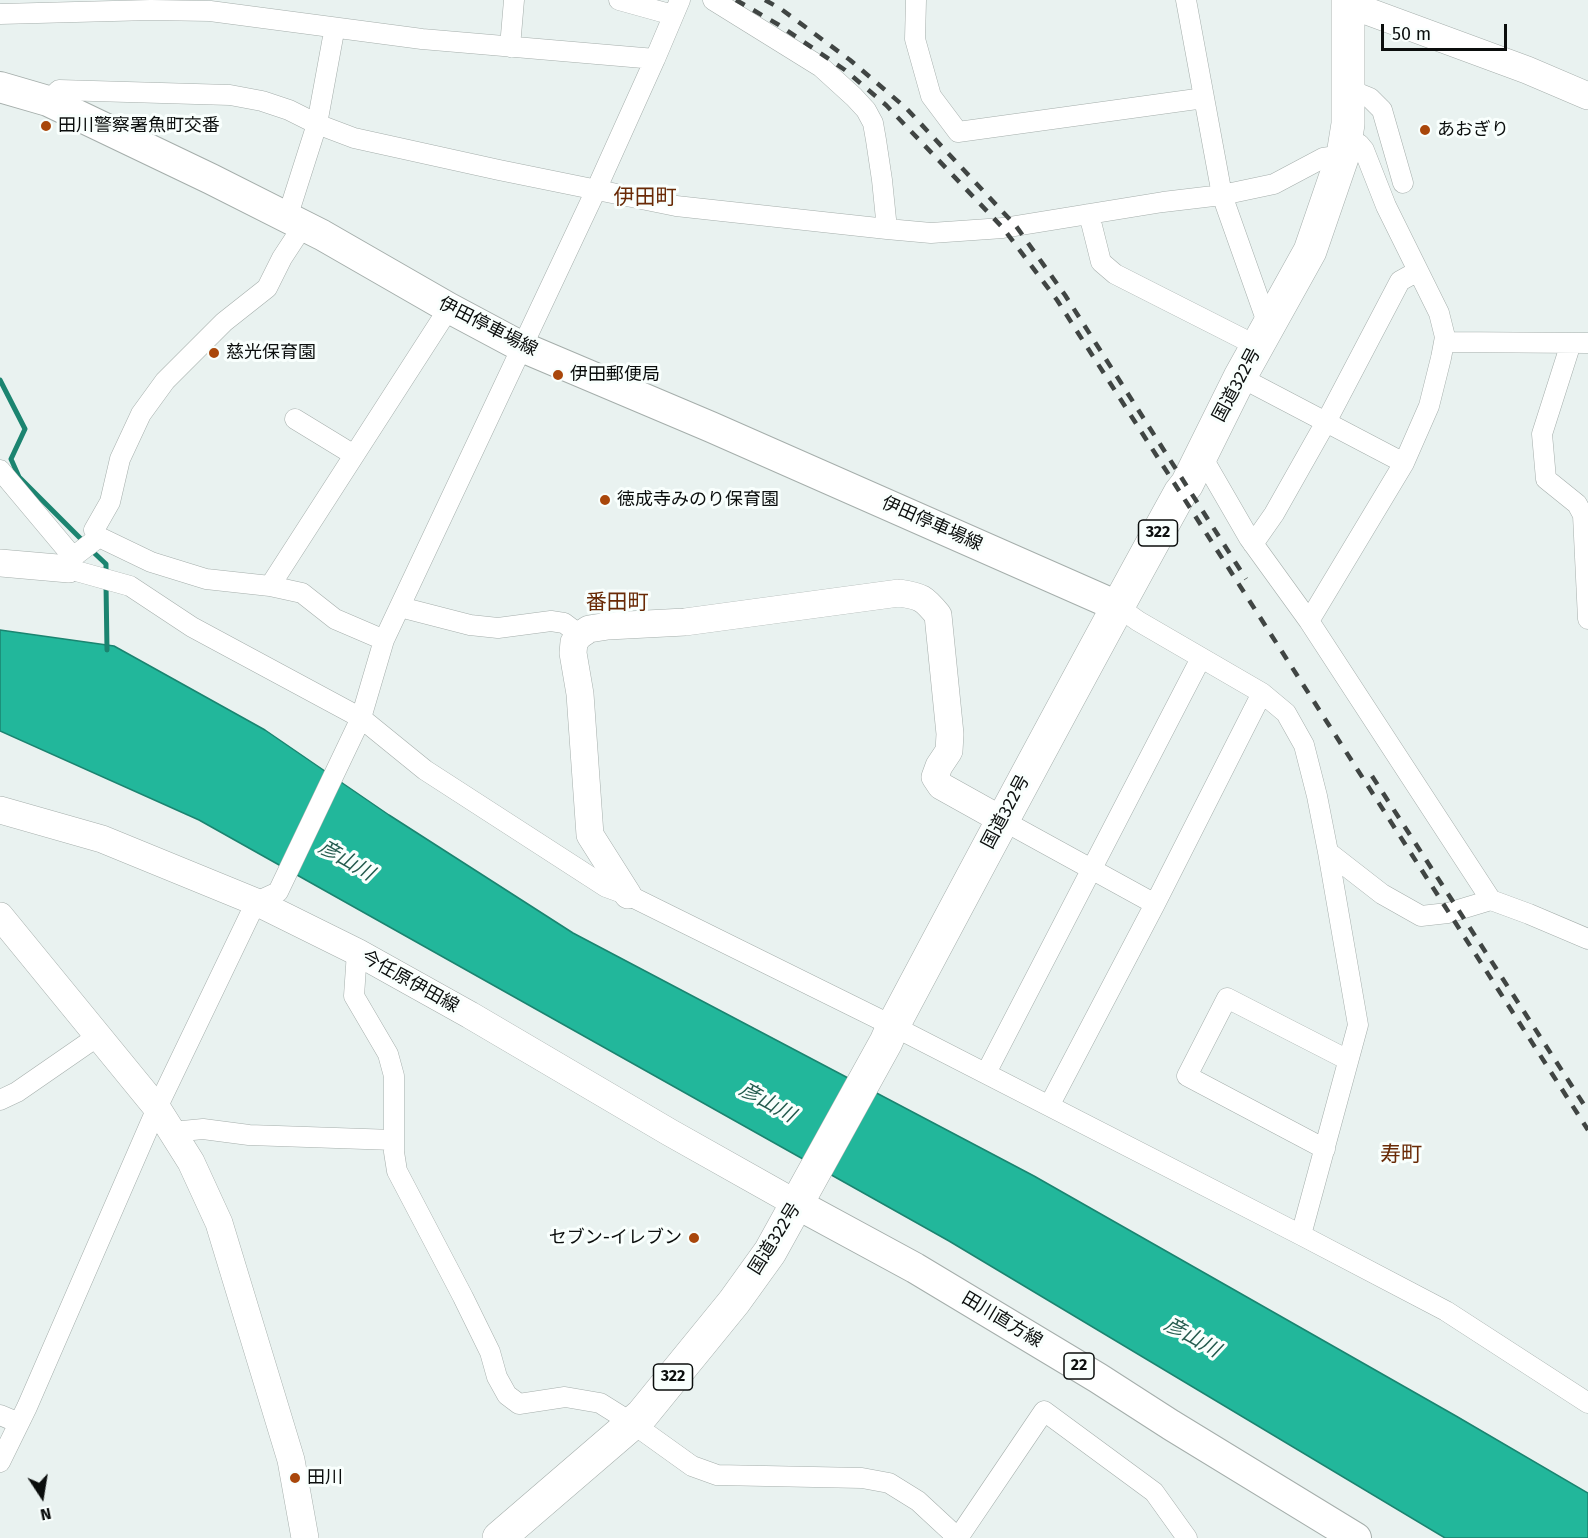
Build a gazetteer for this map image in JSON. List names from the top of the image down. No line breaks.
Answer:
{"streets":{"highway":["国道322号","322"],"main road":["伊田停車場線","田川直方線","22"],"street":["今任原伊田線"]},"crossings":[["伊田停車場線","国道322号"],["国道322号","今任原伊田線"],["国道322号","田川直方線"],["今任原伊田線","田川直方線"]],"districts":["伊田町","番田町","寿町"],"water":["彦山川"],"places":["田川警察署魚町交番","あおぎり","慈光保育園","伊田郵便局","徳成寺みのり保育園","セブン-イレブン","田川"],"scale_bar":"50 m","north":"bottom"}
